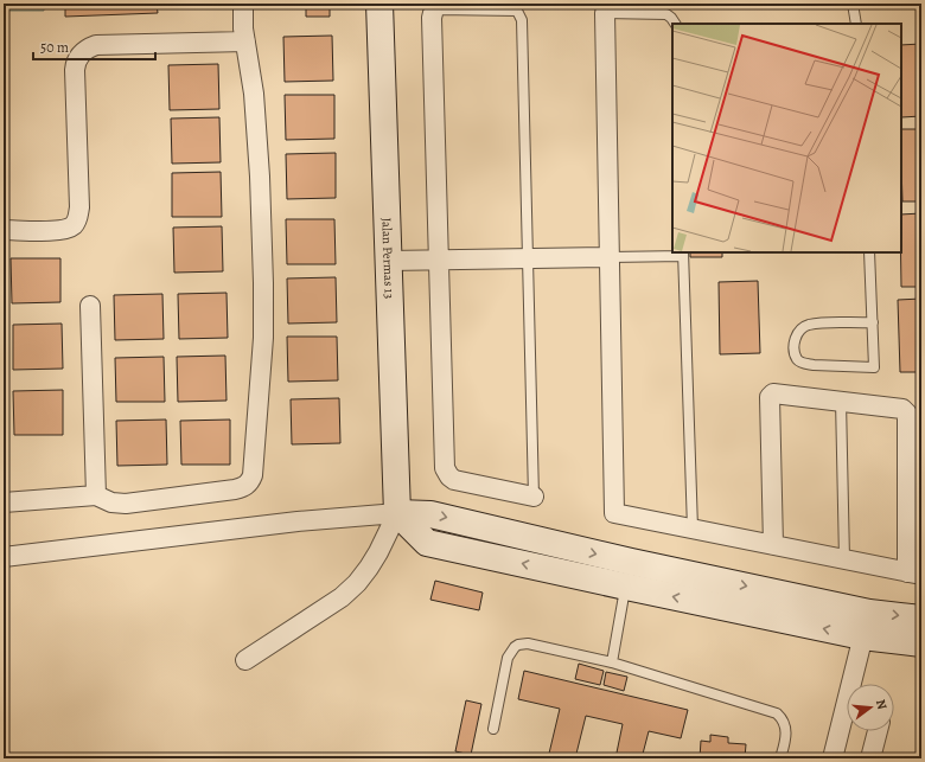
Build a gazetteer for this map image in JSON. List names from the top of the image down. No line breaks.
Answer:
{"streets":{"main road":["Jalan Permas 13"]},"scale_bar":"50 m","north":"right"}
